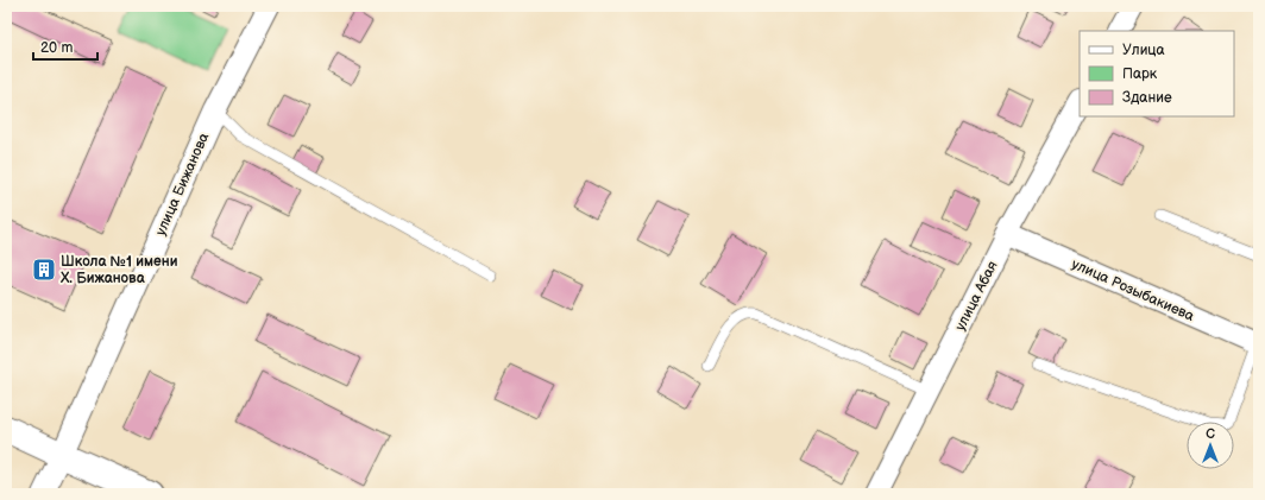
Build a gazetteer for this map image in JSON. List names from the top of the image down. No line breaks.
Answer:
{"streets":{"street":["улица Бижанова","улица Розыбакиева","улица Абая"]},"crossings":[["улица Розыбакиева","улица Абая"]],"places":{"building":["Школа №1 имени Х. Бижанова"]},"legend":["Улица","Парк","Здание"],"scale_bar":"20 m","north":"top"}
